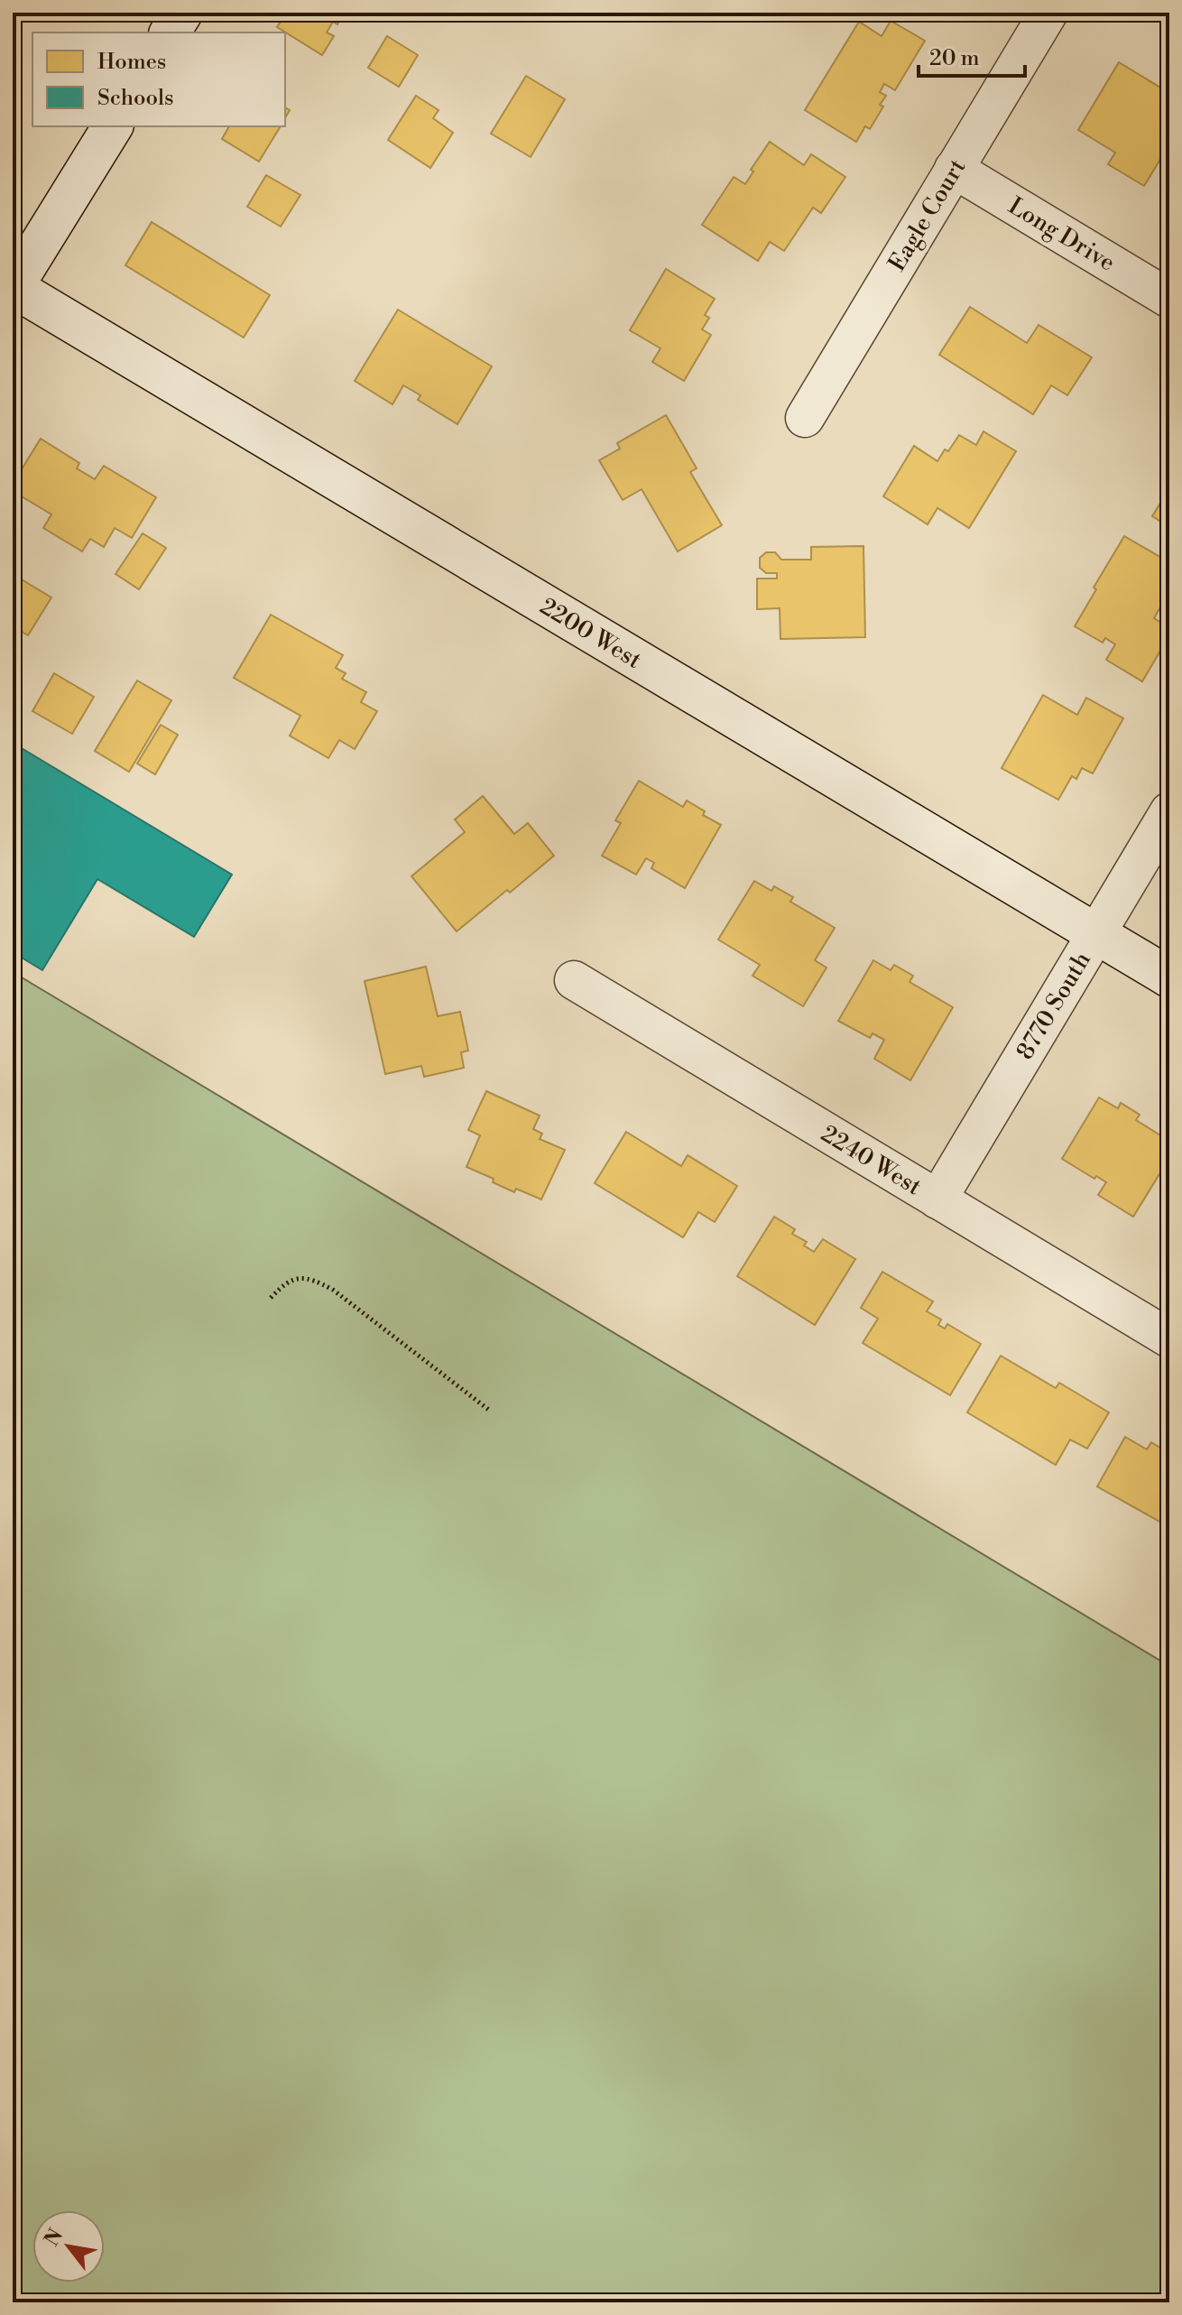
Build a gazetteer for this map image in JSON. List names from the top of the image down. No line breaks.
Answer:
{"streets":{"street":["Eagle Court","Long Drive","2200 West","8770 South","2240 West"]},"crossings":[["Eagle Court","Long Drive"],["2200 West","8770 South"],["8770 South","2240 West"]],"legend":["Homes","Schools"],"scale_bar":"20 m","north":"top left"}
